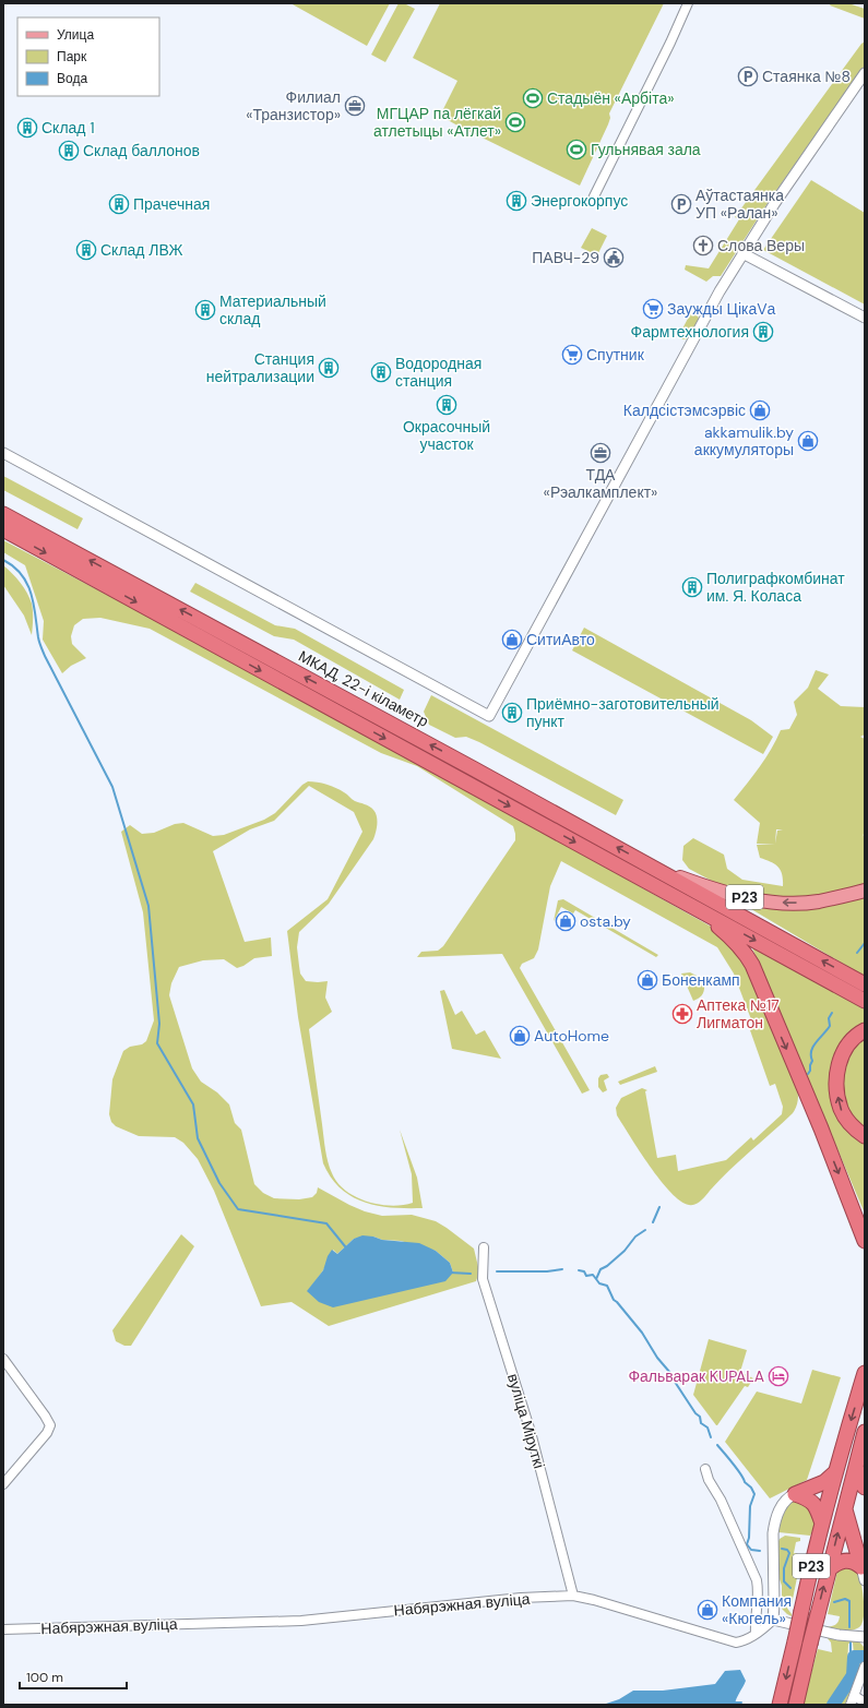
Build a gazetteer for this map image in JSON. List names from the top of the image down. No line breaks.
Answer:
{"streets":{"highway":["МКАД, 22-і кіламетр","Р23"],"street":["вуліца Міруткі","Набярэжная вуліца"]},"crossings":[["МКАД, 22-і кіламетр","Р23"],["вуліца Міруткі","Набярэжная вуліца"]],"places":{"parking":["Стаянка №8","Аўтастаянка УП «Ралан»"],"sports":["Стадыён «Арбіта»","МГЦАР па лёгкай атлетыцы «Атлет»","Гульнявая зала"],"office":["Филиал «Транзистор»","ТДА «Рэалкамплект»"],"building":["Склад 1","Склад баллонов","Энергокорпус","Прачечная","Склад ЛВЖ","Материальный склад","Фармтехнология","Станция нейтрализации","Водородная станция","Окрасочный участок","Полиграфкомбинат им. Я. Коласа","Приёмно-заготовительный пункт"],"church":["Слова Веры"],"public building":["ПАВЧ-29"],"supermarket":["Заужды ЦікаVа","Спутник"],"shop":["Калдсістэмсэрвіс","akkamulik.by аккумуляторы","СитиАвто","osta.by","Боненкамп","AutoHome","Компания «Кюгель»"],"pharmacy":["Аптека №17 Лигматон"],"hotel":["Фальварак KUPALA"]},"legend":["Улица","Парк","Вода"],"scale_bar":"100 m"}
